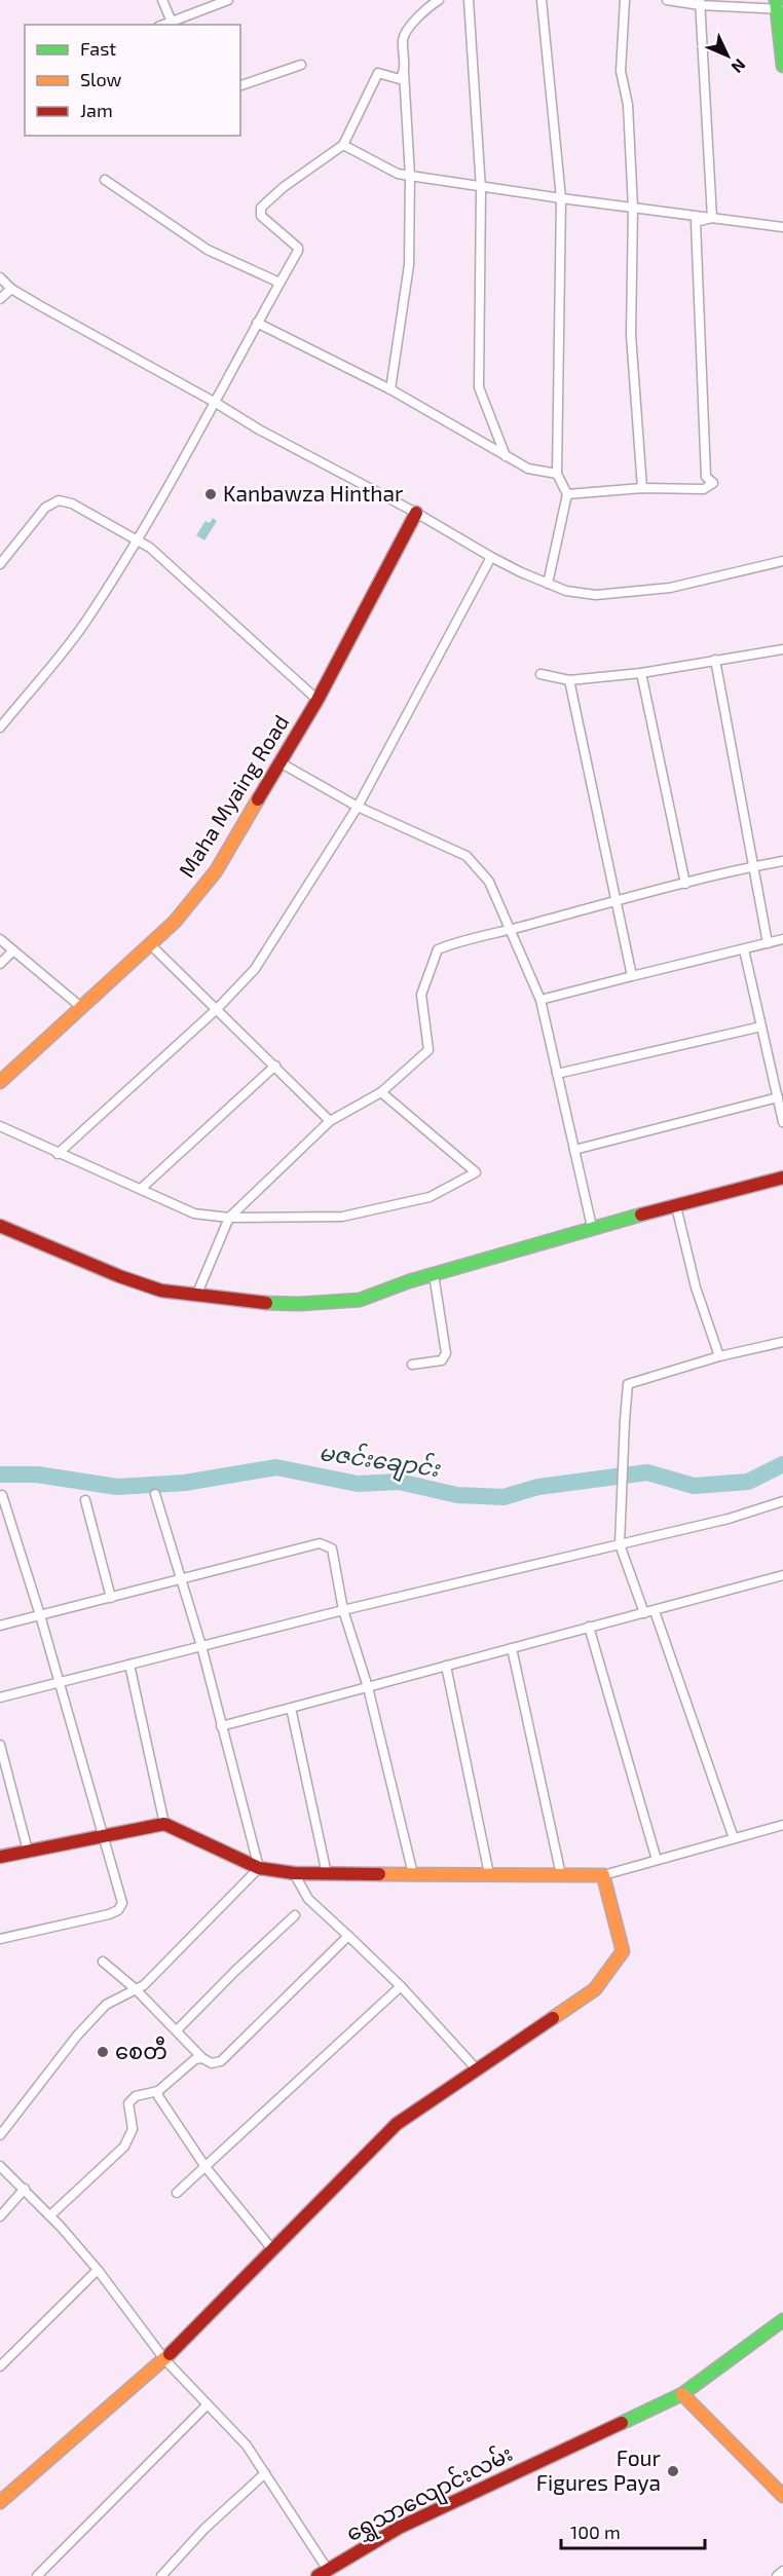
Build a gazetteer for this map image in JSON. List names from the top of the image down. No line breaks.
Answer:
{"streets":{"street":["Maha Myaing Road","ရွှေသာလျောင်းလမ်း"]},"water":["မဇင်းချောင်း"],"places":["Kanbawza Hinthar","စေတီ","Four Figures Paya"],"legend":["Fast","Slow","Jam"],"scale_bar":"100 m","north":"bottom right"}
